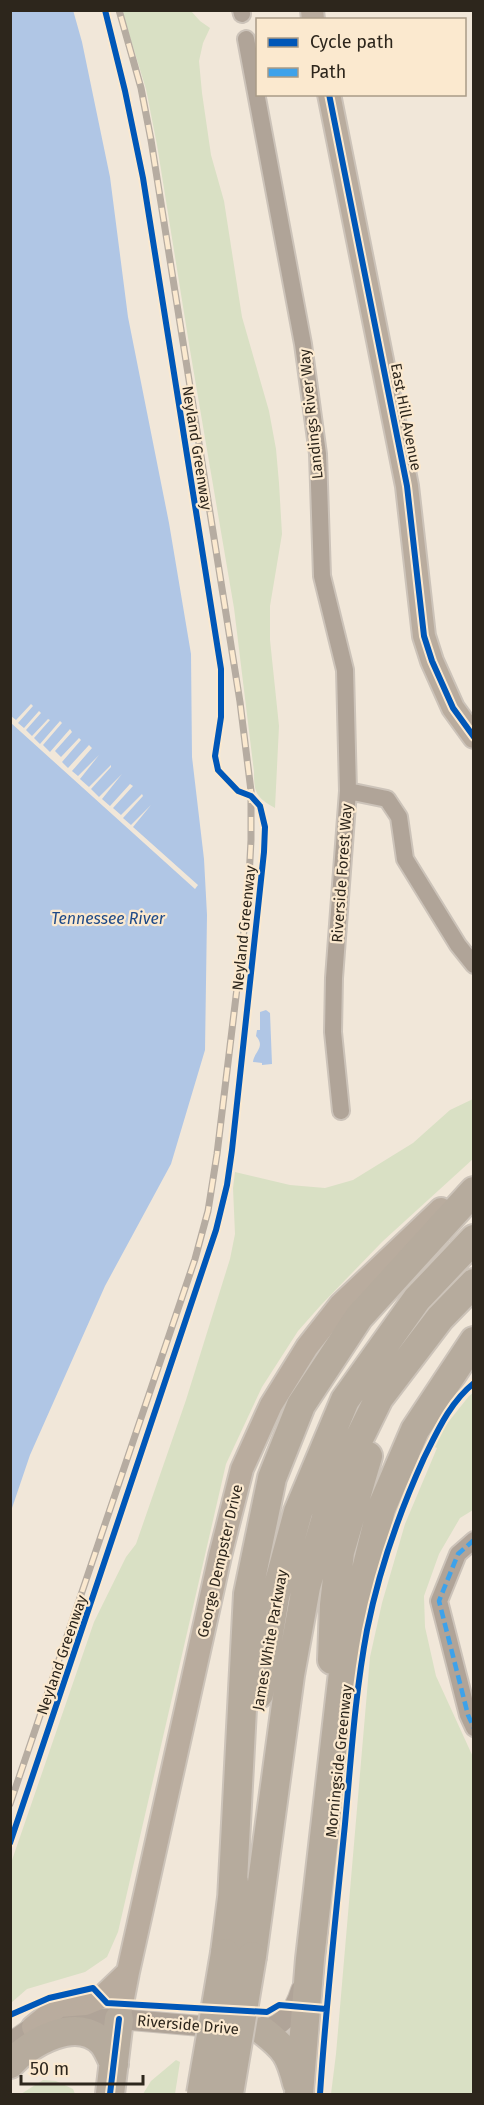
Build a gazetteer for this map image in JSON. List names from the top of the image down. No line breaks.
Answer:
{"streets":{"highway":["James White Parkway"],"main road":["East Hill Avenue","George Dempster Drive"],"street":["Landings River Way","Riverside Forest Way","Riverside Drive"],"cycle path":["Neyland Greenway","Morningside Greenway"]},"crossings":[["Landings River Way","Riverside Forest Way"],["George Dempster Drive","Riverside Drive"]],"water":["Tennessee River"],"legend":["Cycle path","Path"],"scale_bar":"50 m"}
